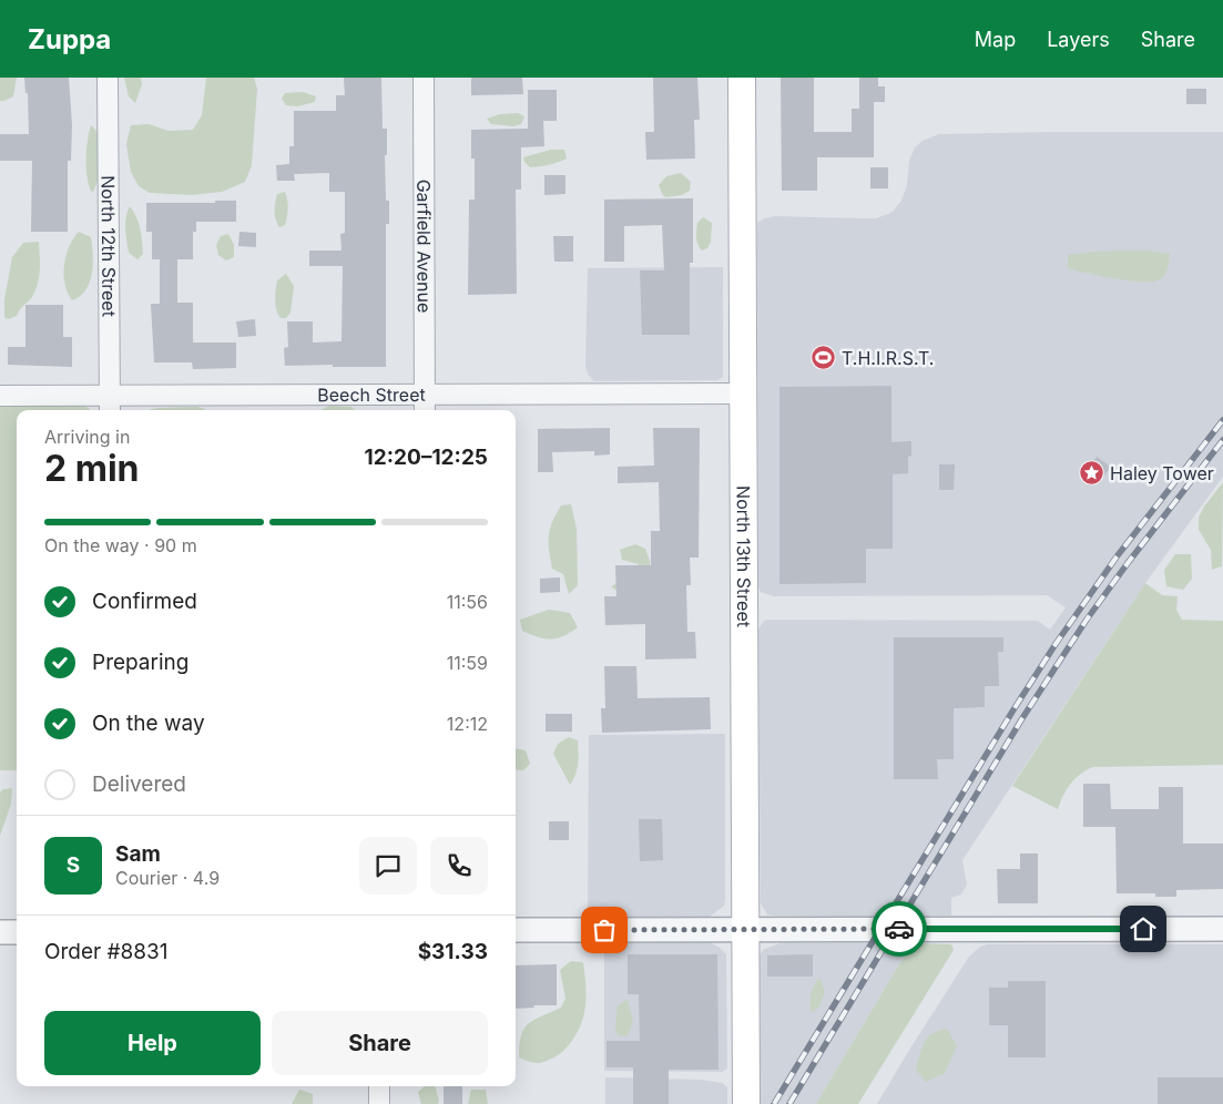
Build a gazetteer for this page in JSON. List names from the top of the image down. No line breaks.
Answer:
{"streets":{"main road":["North 13th Street"],"street":["North 12th Street","Garfield Avenue","Beech Street"]},"crossings":[["North 12th Street","Beech Street"],["Garfield Avenue","Beech Street"],["Beech Street","North 13th Street"]],"places":{"sports":["T.H.I.R.S.T."],"place":["Haley Tower"]},"page":{"header":"Zuppa","nav":["Map","Layers","Share"],"heading":["2 min","Arriving in","12:20–12:25"],"panel":["Sam","Courier · 4.9","Order #8831","$31.33"],"bar":"On the way · 90 m","list":[["Confirmed","11:56"],["Preparing","11:59"],["On the way","12:12"],"Delivered"],"round":"S","buttons":["Help","Share"]}}
